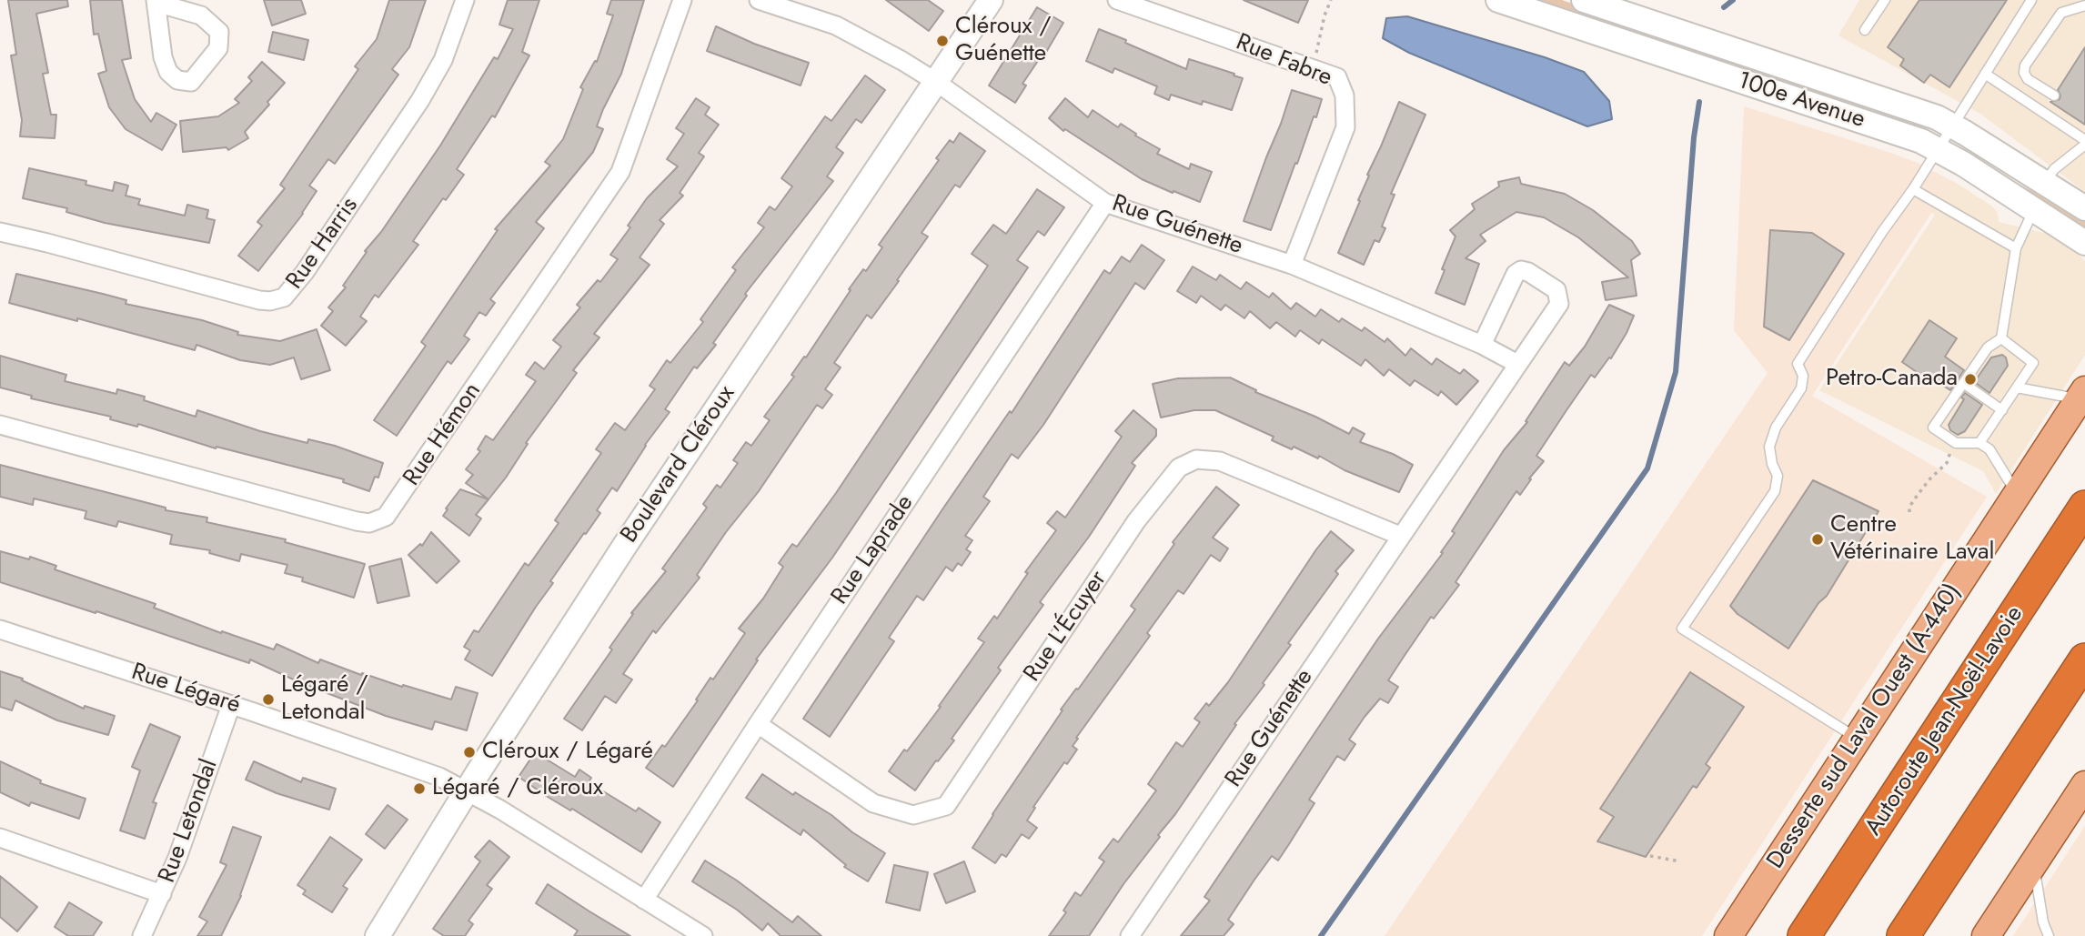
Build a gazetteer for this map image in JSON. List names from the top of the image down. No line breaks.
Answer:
{"streets":{"highway":["Autoroute Jean-Noël-Lavoie"],"main road":["Desserte sud Laval Ouest (A-440)"],"street":["Rue Fabre","100e Avenue","Rue Guénette","Rue Harris","Rue Hémon","Boulevard Cléroux","Rue Laprade","Rue L'Écuyer","Rue Légaré","Rue Letondal"]},"crossings":[["Rue Fabre","Rue Guénette"],["Rue Guénette","Boulevard Cléroux"],["Rue Guénette","Rue Laprade"],["Rue Guénette","Rue L'Écuyer"],["Boulevard Cléroux","Rue Légaré"],["Rue Laprade","Rue L'Écuyer"],["Rue Laprade","Rue Légaré"],["Rue Légaré","Rue Letondal"]],"places":["Cléroux / Guénette","Petro-Canada","Centre Vétérinaire Laval","Légaré / Letondal","Cléroux / Légaré","Légaré / Cléroux"]}
